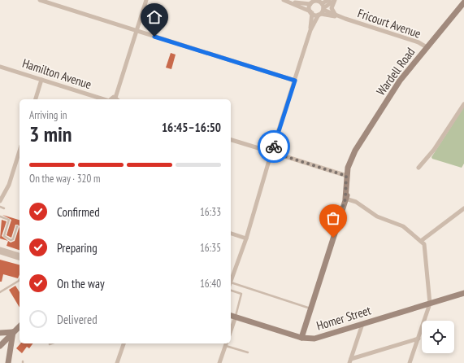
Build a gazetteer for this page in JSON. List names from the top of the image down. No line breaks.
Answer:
{"streets":{"street":["Fricourt Avenue","Wardell Road","Hamilton Avenue","Homer Street"]},"crossings":[["Fricourt Avenue","Wardell Road"],["Wardell Road","Homer Street"]],"page":{"heading":["3 min","Arriving in","16:45–16:50"],"bar":"On the way · 320 m","list":[["Confirmed","16:33"],["Preparing","16:35"],["On the way","16:40"],"Delivered"]}}
